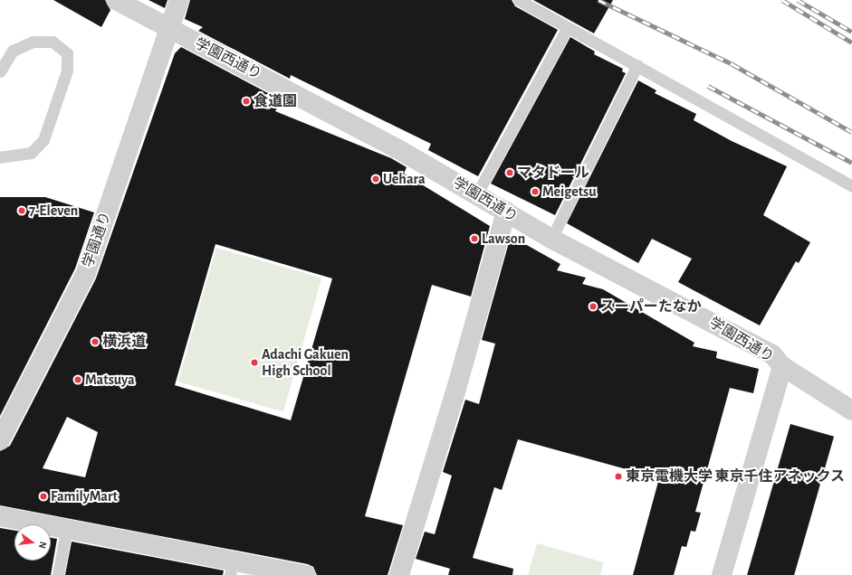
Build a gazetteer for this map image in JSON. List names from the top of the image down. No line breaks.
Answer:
{"streets":{"street":["学園西通り","学園通り"]},"crossings":[["学園西通り","学園通り"]],"places":["食道園","マタドール","Uehara","Meigetsu","7-Eleven","Lawson","スーパーたなか","横浜道","Adachi Gakuen High School","Matsuya","東京電機大学 東京千住アネックス","FamilyMart"],"north":"right"}
